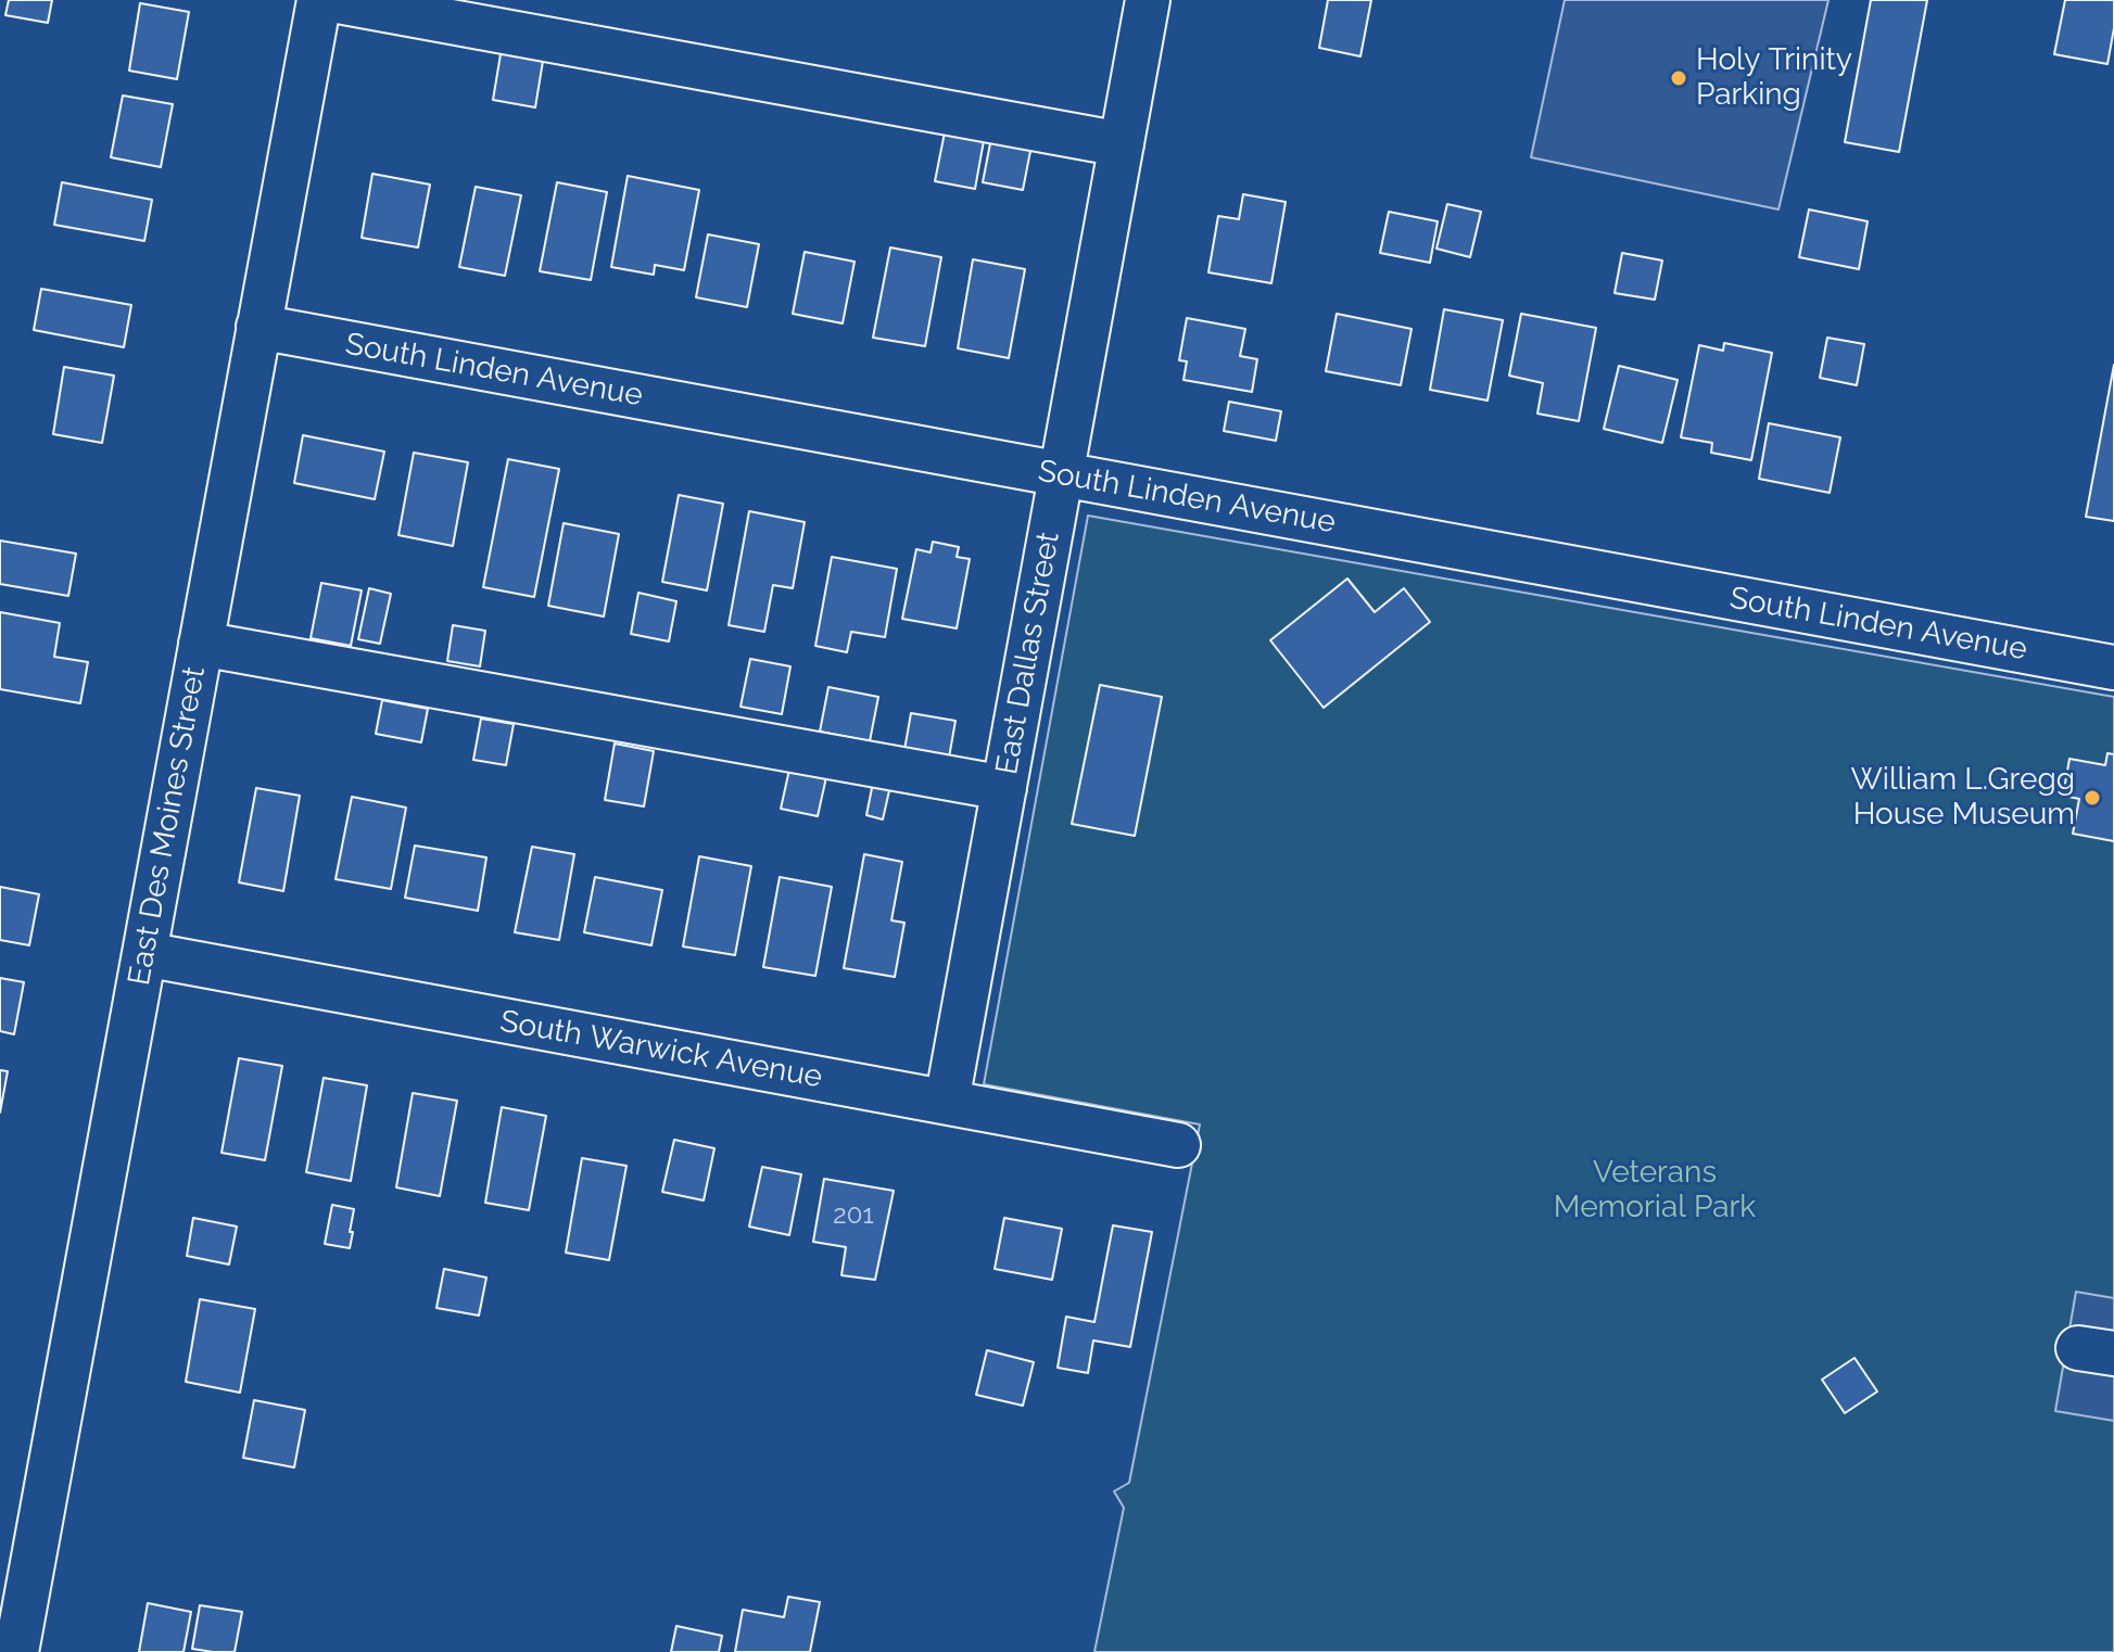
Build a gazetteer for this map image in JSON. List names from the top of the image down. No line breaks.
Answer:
{"streets":{"street":["South Linden Avenue","East Dallas Street","East Des Moines Street","South Warwick Avenue"]},"crossings":[["South Linden Avenue","East Dallas Street"],["South Linden Avenue","East Des Moines Street"],["East Dallas Street","South Warwick Avenue"],["East Des Moines Street","South Warwick Avenue"]],"parks":["Veterans Memorial Park"],"places":["Holy Trinity Parking","William L.Gregg House Museum"],"house_numbers":["201"]}
